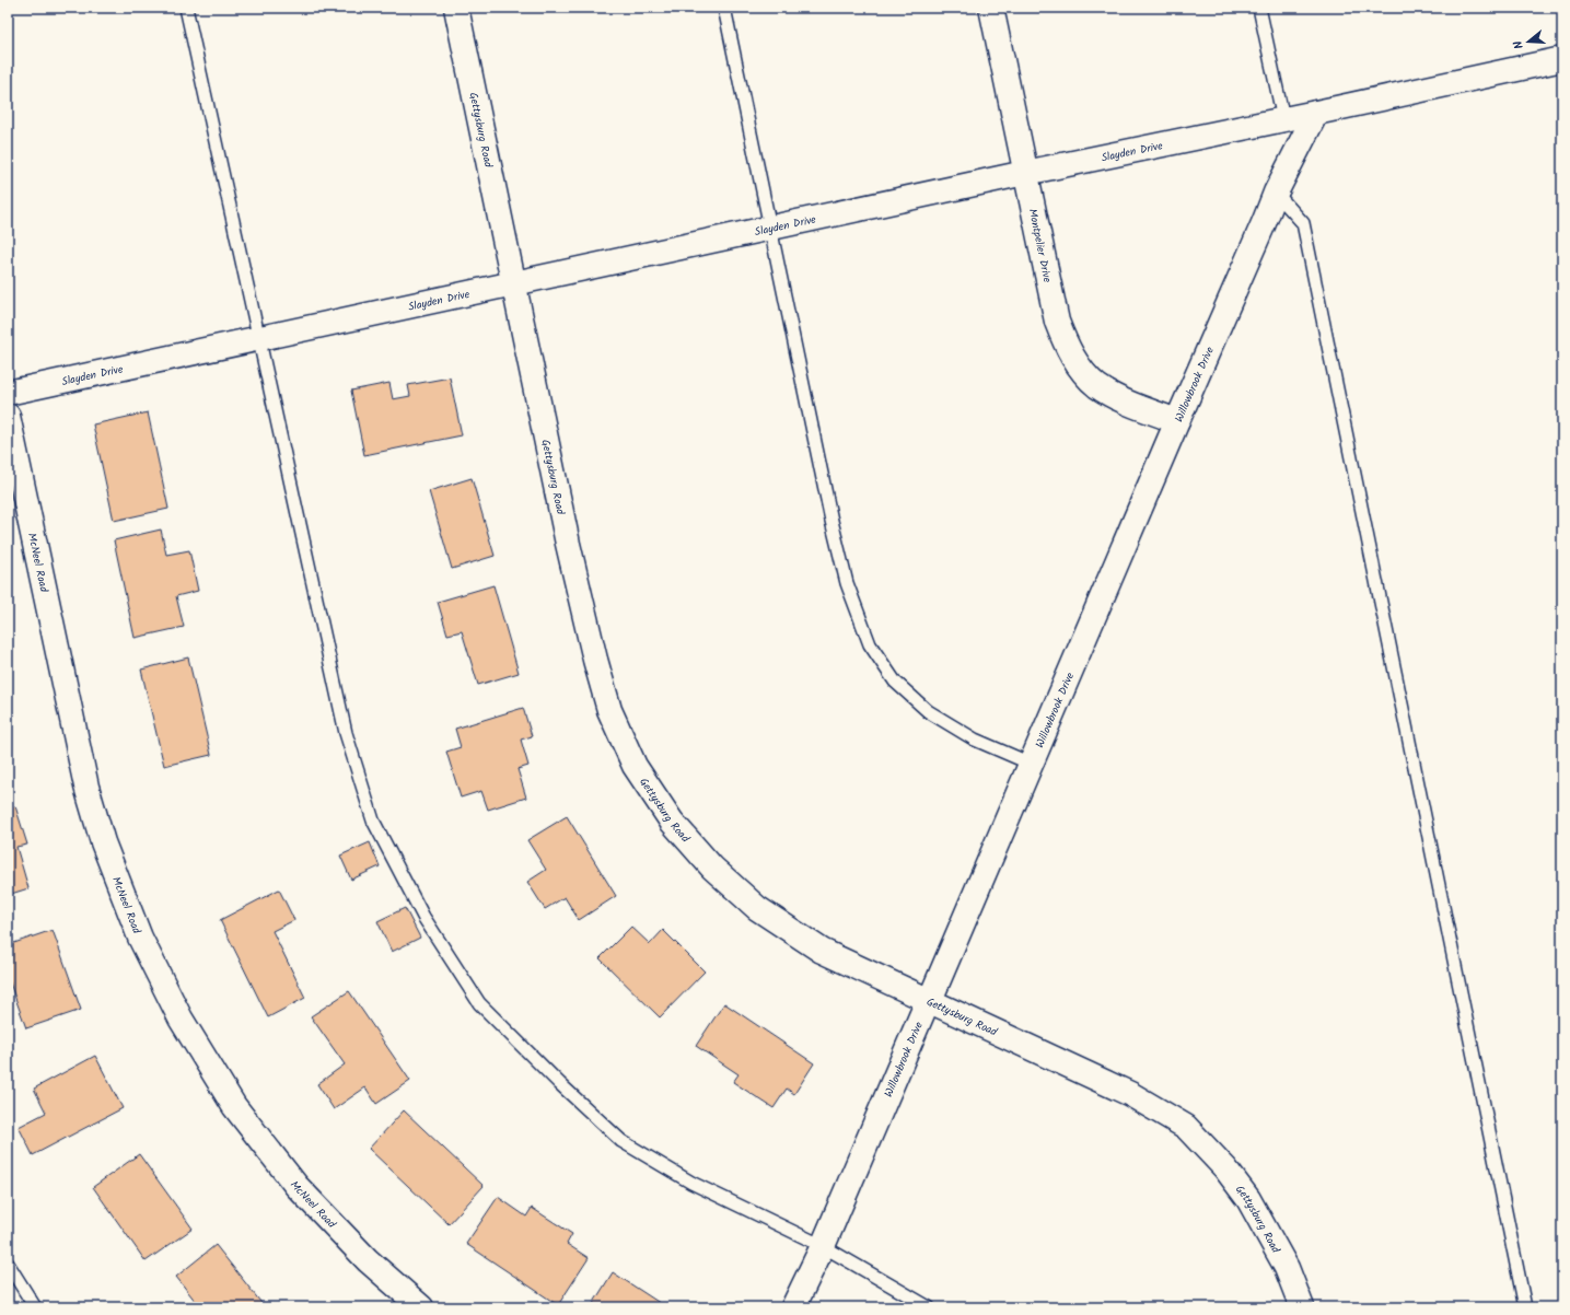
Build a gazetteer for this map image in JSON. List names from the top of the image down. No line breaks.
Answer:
{"streets":{"street":["Gettysburg Road","Slayden Drive","Montpelier Drive","Willowbrook Drive","McNeel Road"]},"crossings":[["Gettysburg Road","Slayden Drive"],["Gettysburg Road","Willowbrook Drive"],["Slayden Drive","Montpelier Drive"],["Slayden Drive","Willowbrook Drive"],["Montpelier Drive","Willowbrook Drive"]],"north":"left"}
